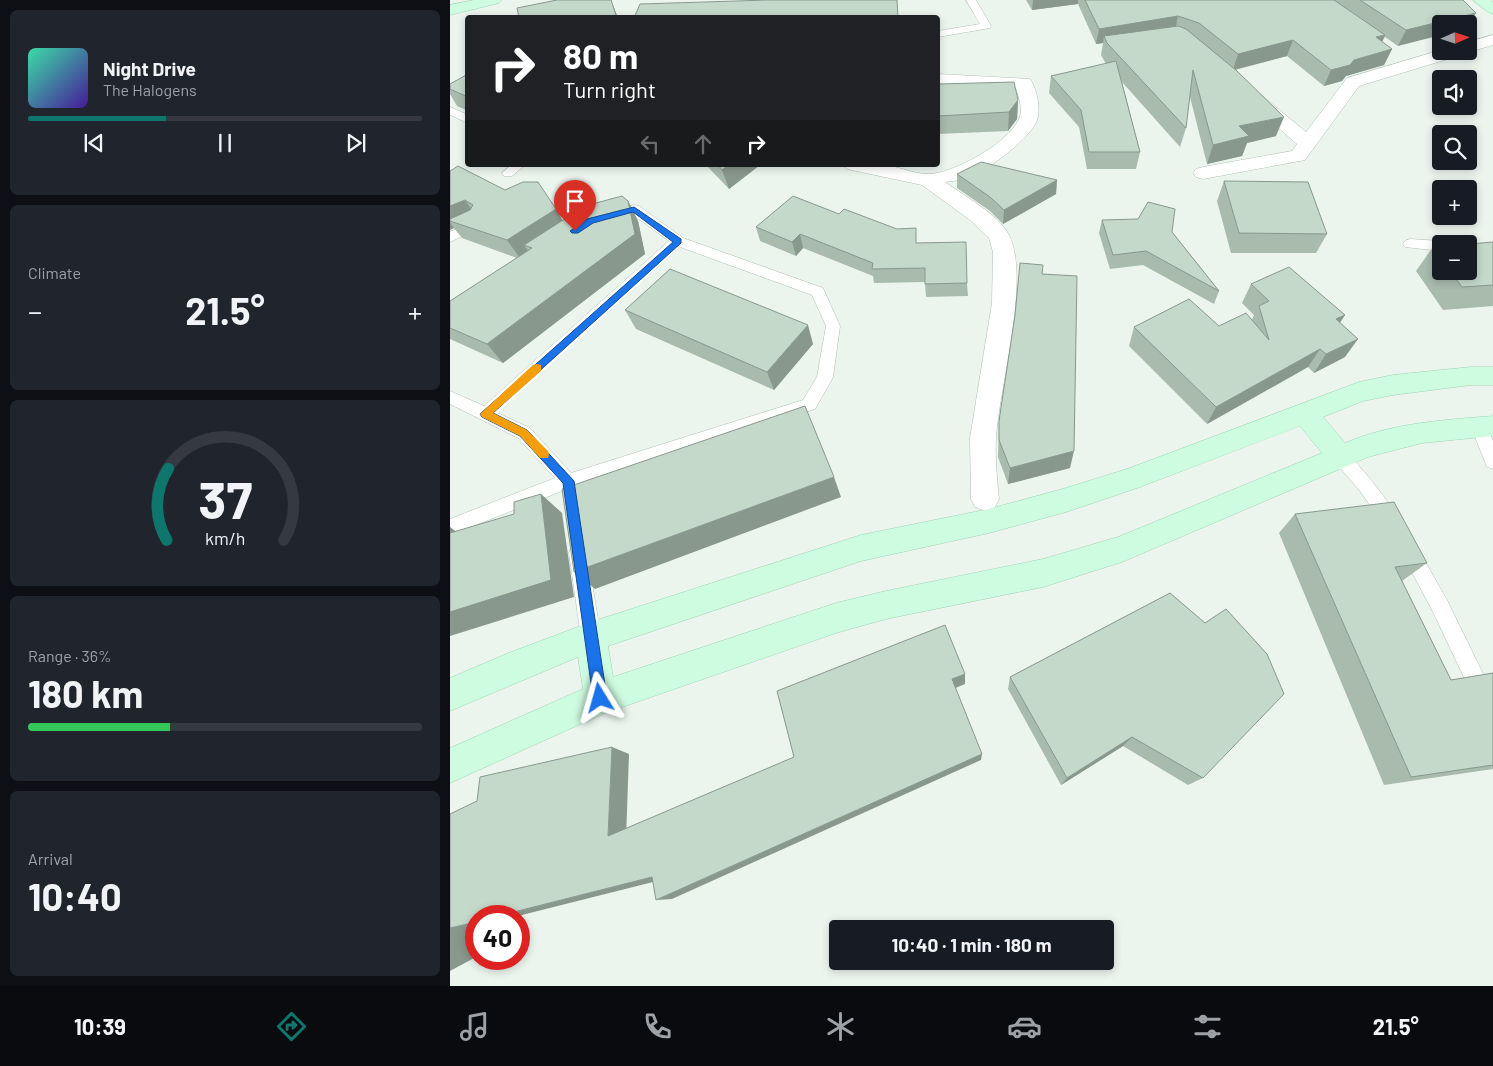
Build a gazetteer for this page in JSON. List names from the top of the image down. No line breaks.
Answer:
{"north":"right","page":{"map_buttons":["+","−"],"turn":["80 m","Turn right"],"song":["Night Drive","The Halogens"],"tile":["Climate",["Range · 36%","180 km"],["Arrival","10:40"]],"heat":["−","21.5°","+"],"limit":"40","trip":"10:40 · 1 min · 180 m","tabs":["10:39","21.5°"],"gauge":["37","km/h"]}}
